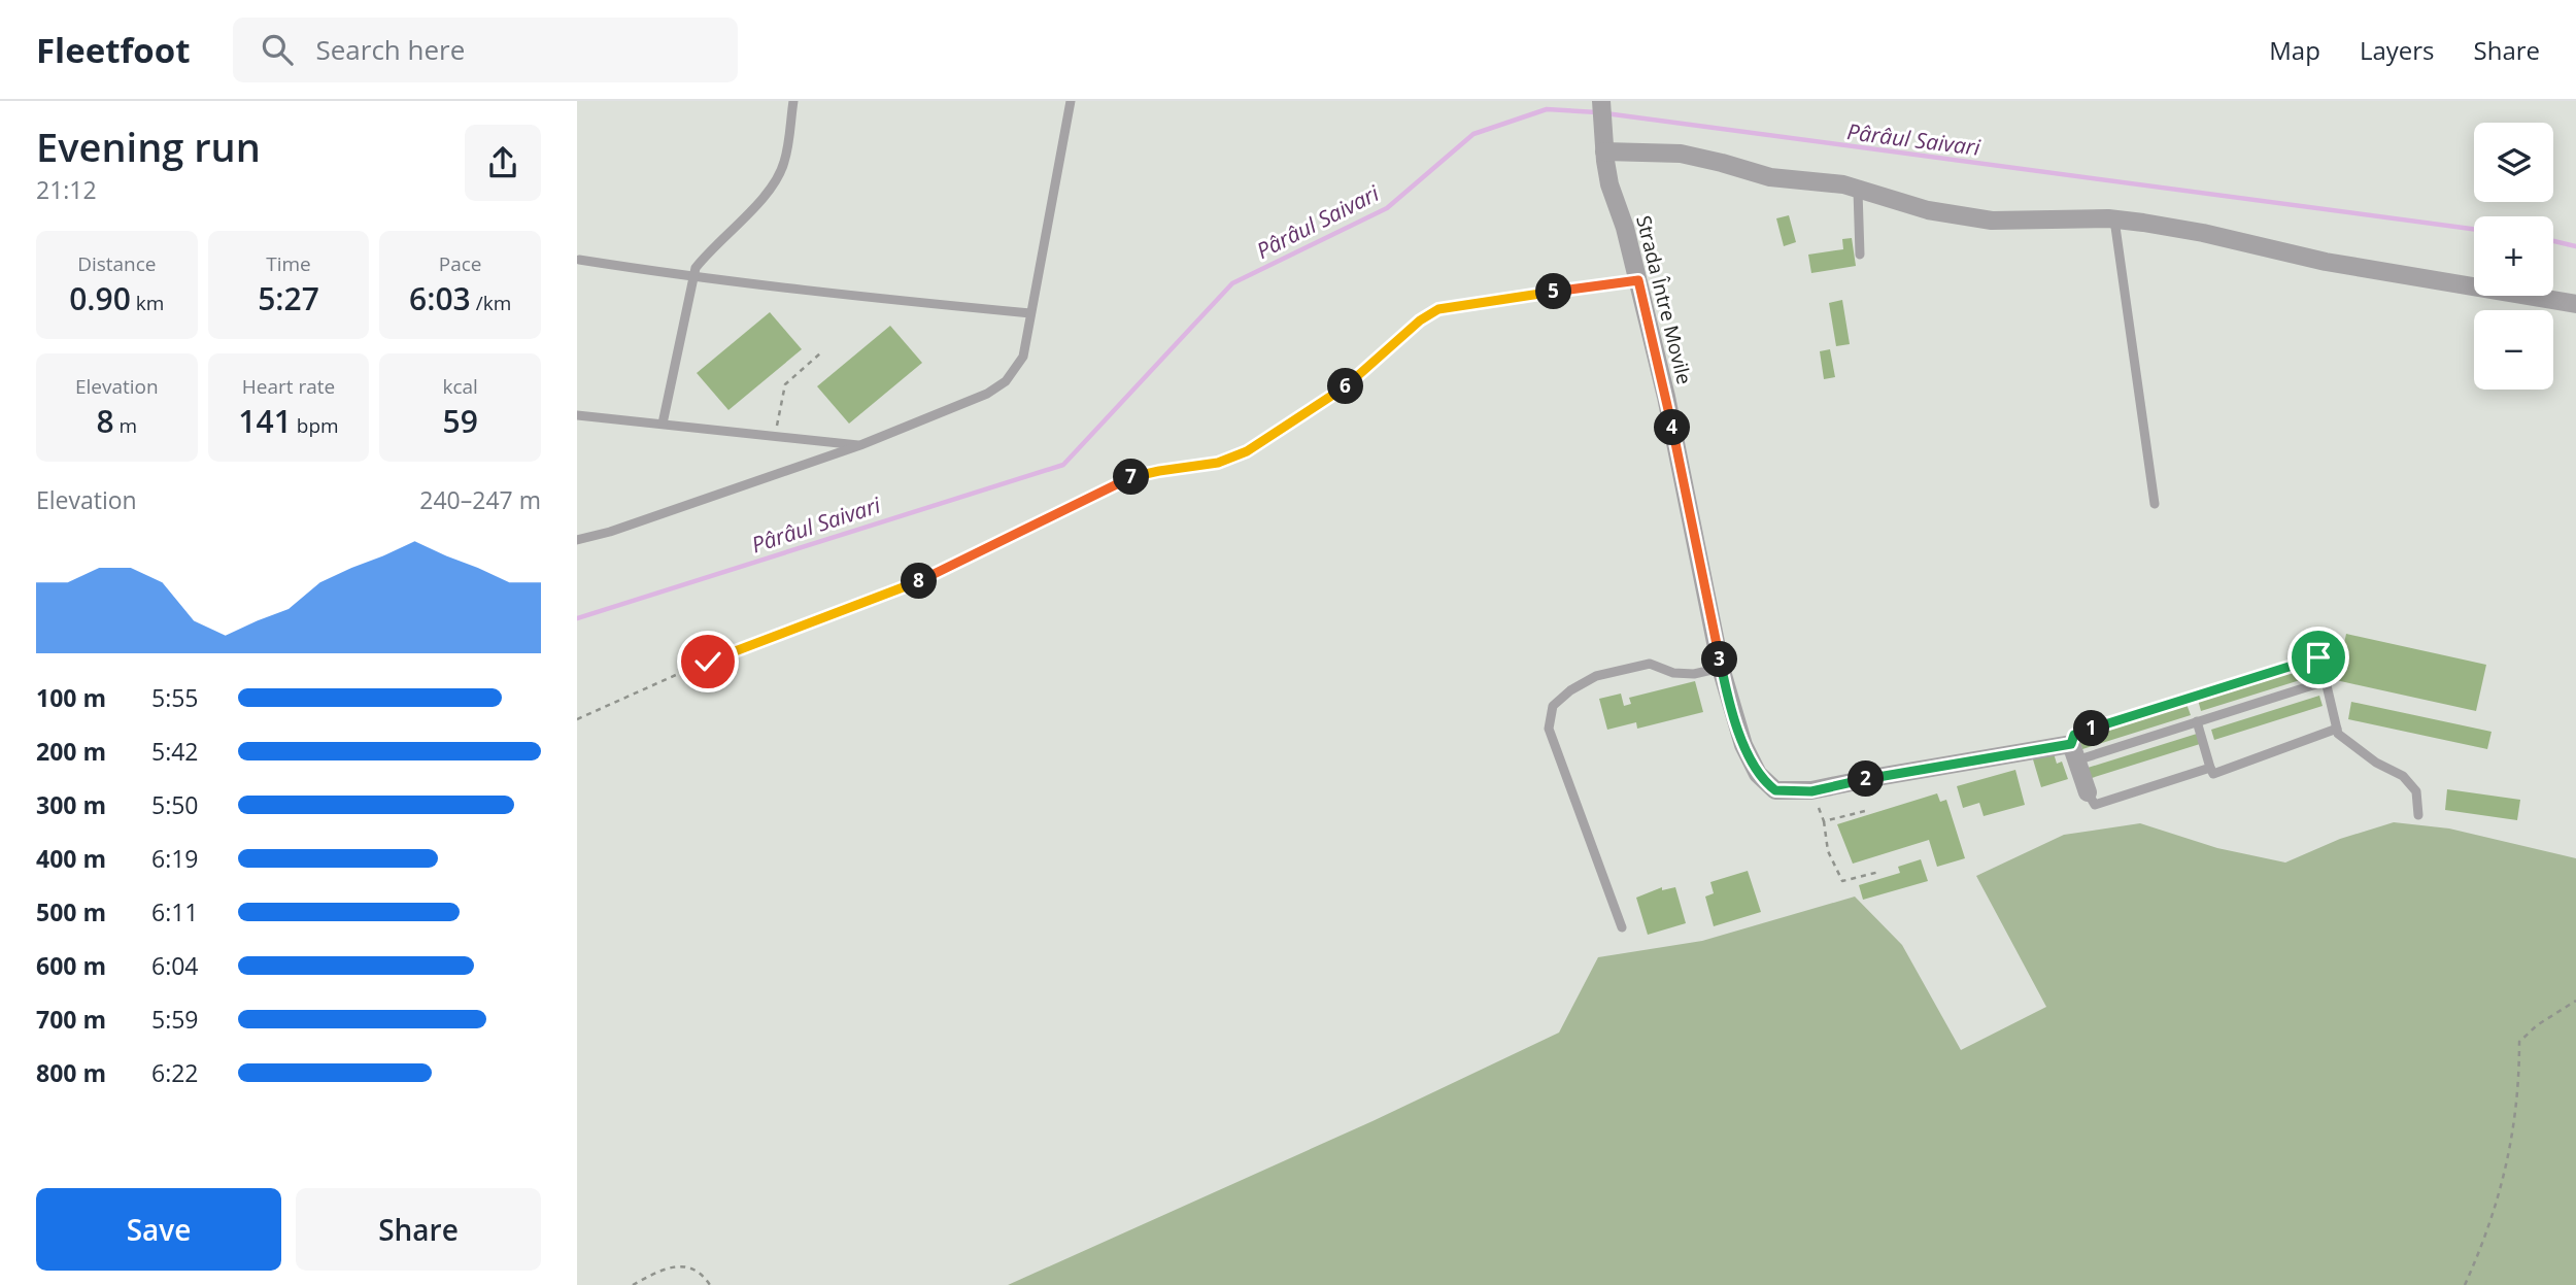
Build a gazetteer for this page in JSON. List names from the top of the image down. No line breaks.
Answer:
{"streets":{"street":["Strada Între Movile"]},"water":["Pârâul Saivari"],"page":{"header":"Fleetfoot","search":"Search here","nav":["Map","Layers","Share"],"heading":["Evening run","21:12"],"map_buttons":["+","−"],"stats":[["Distance","0.90 km"],["Time","5:27"],["Pace","6:03 /km"],["Elevation","8 m"],["Heart rate","141 bpm"],["kcal","59"]],"pins":["5","6","4","7","8","3","1","2"],"chart":["Elevation","240–247 m"],"list":[{"name":"100 m","note":"5:55"},{"name":"200 m","note":"5:42"},{"name":"300 m","note":"5:50"},{"name":"400 m","note":"6:19"},{"name":"500 m","note":"6:11"},{"name":"600 m","note":"6:04"},{"name":"700 m","note":"5:59"},{"name":"800 m","note":"6:22"}],"buttons":["Save","Share"]}}
